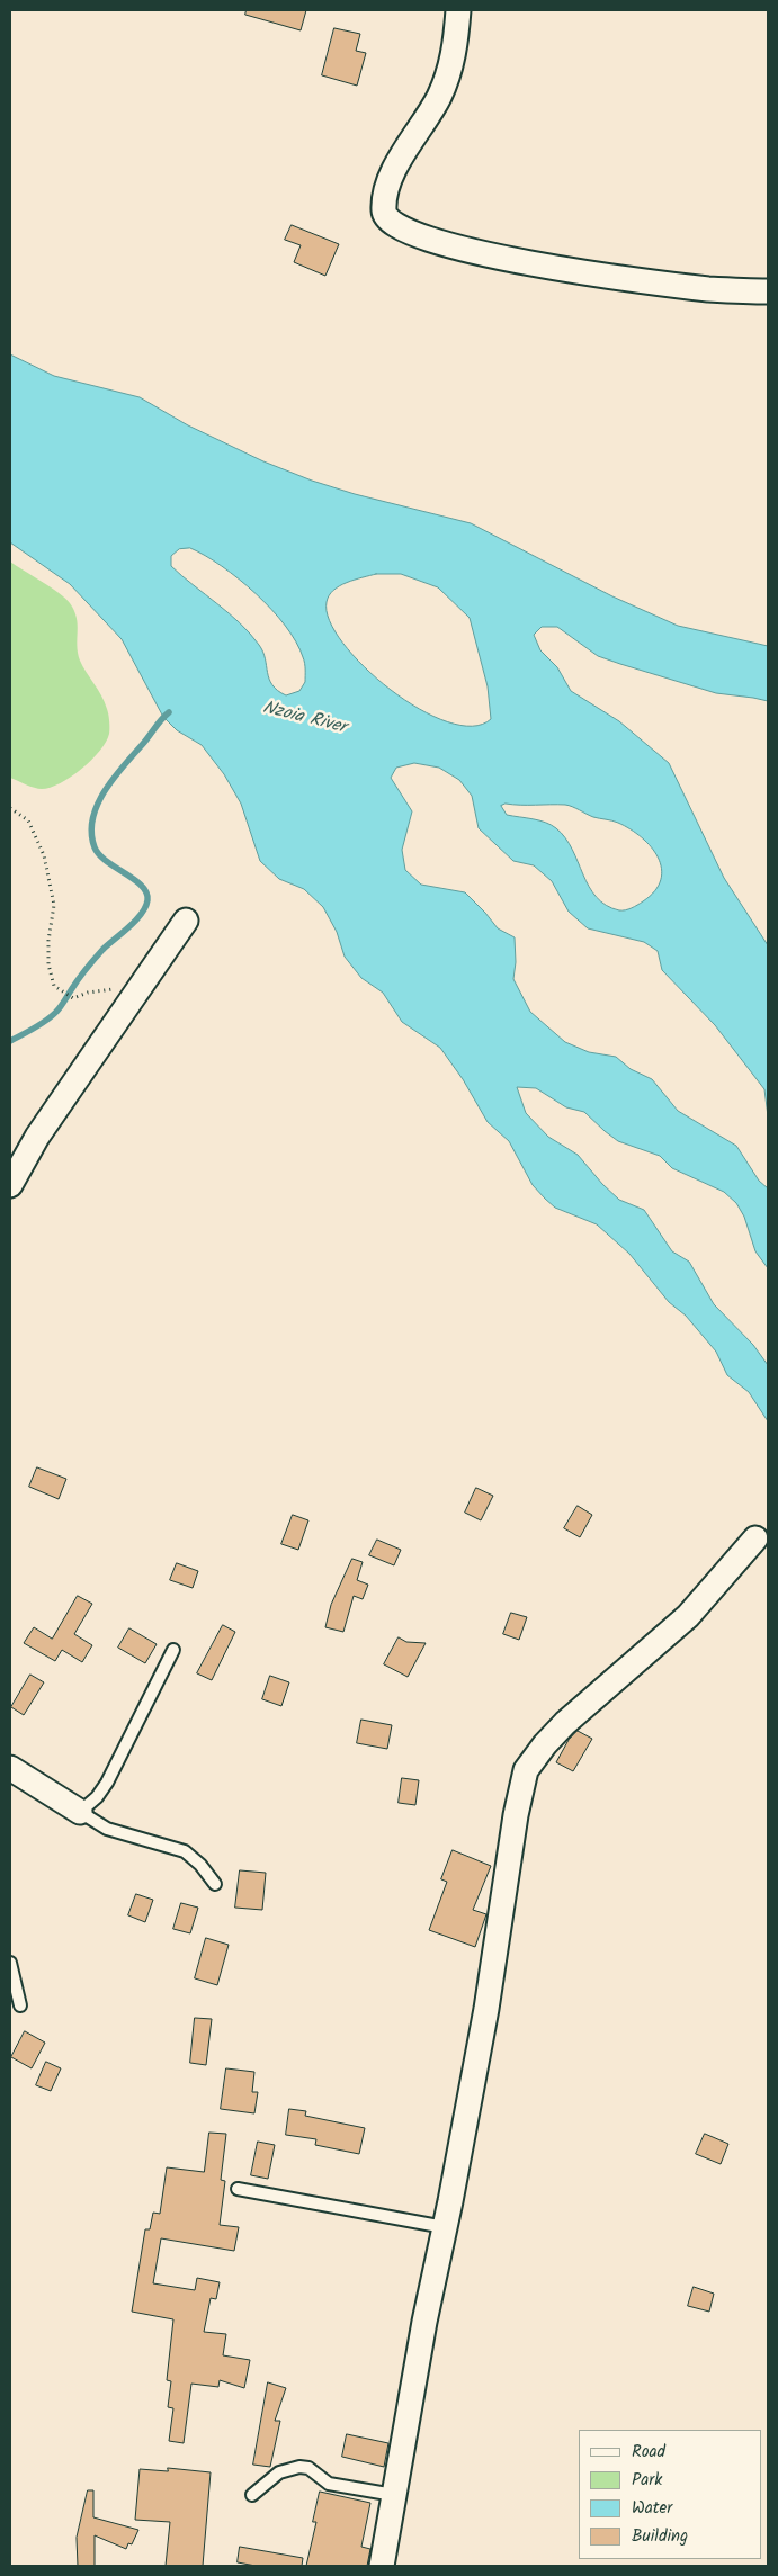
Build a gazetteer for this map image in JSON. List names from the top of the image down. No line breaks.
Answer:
{"water":["Nzoia River"],"legend":["Road","Park","Water","Building"]}
